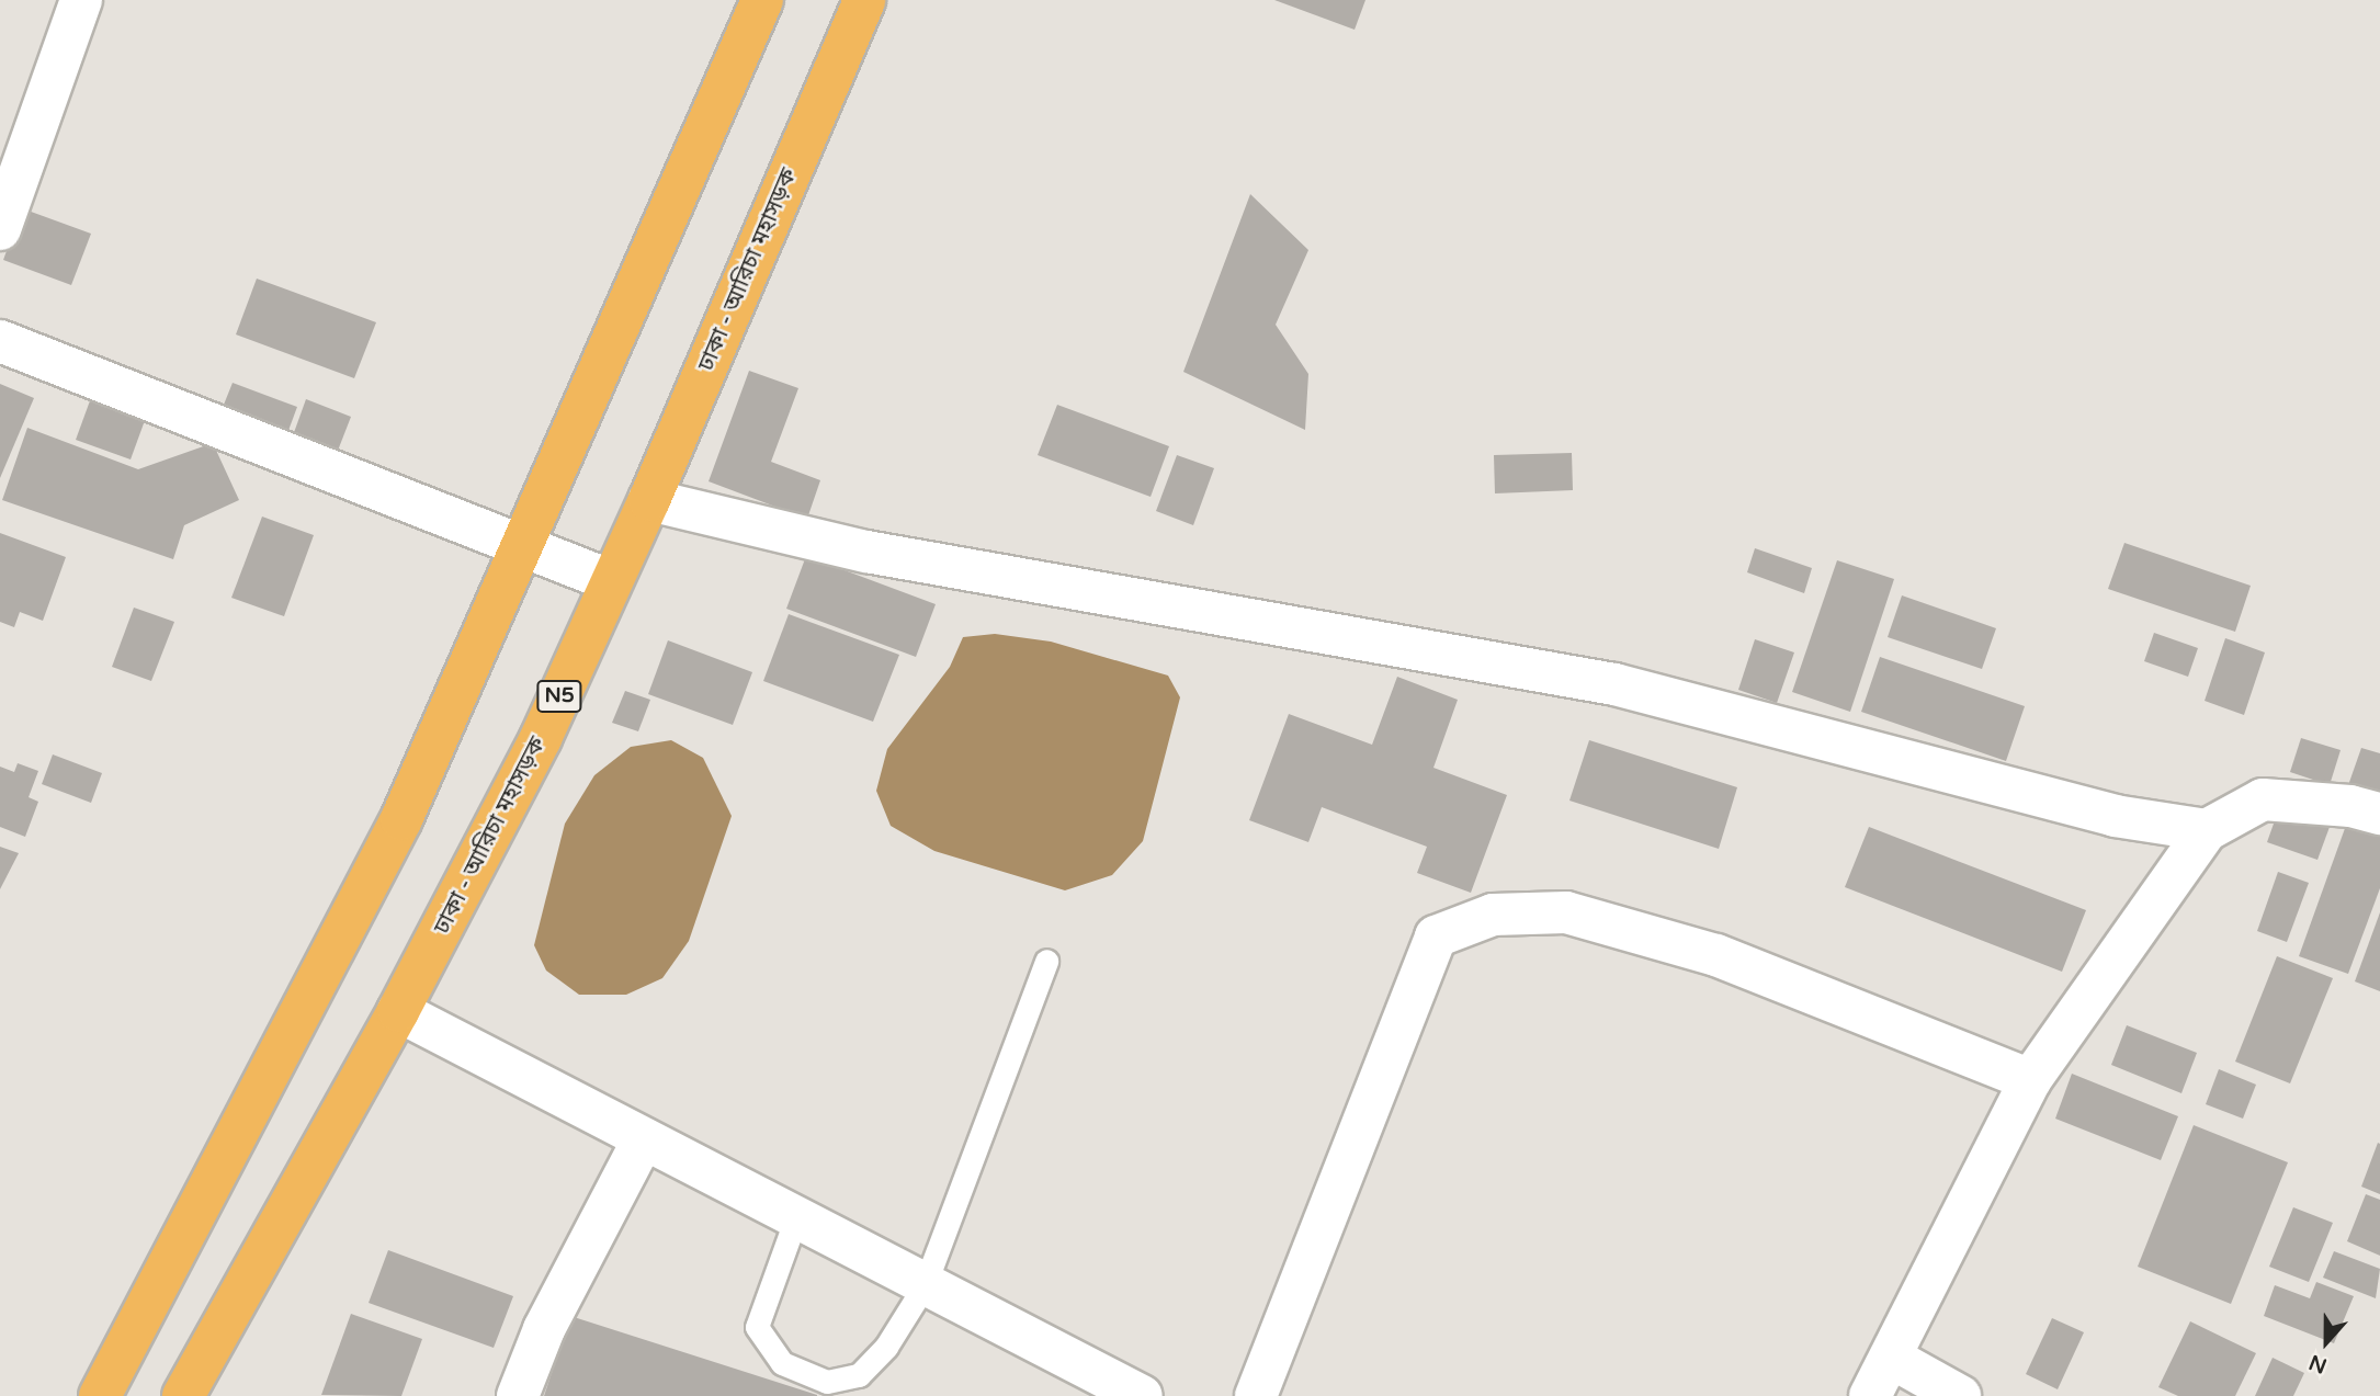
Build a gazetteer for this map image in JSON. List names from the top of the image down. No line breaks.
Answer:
{"streets":{"highway":["ঢাকা - আরিচা মহাসড়ক","N5"]},"north":"bottom"}
